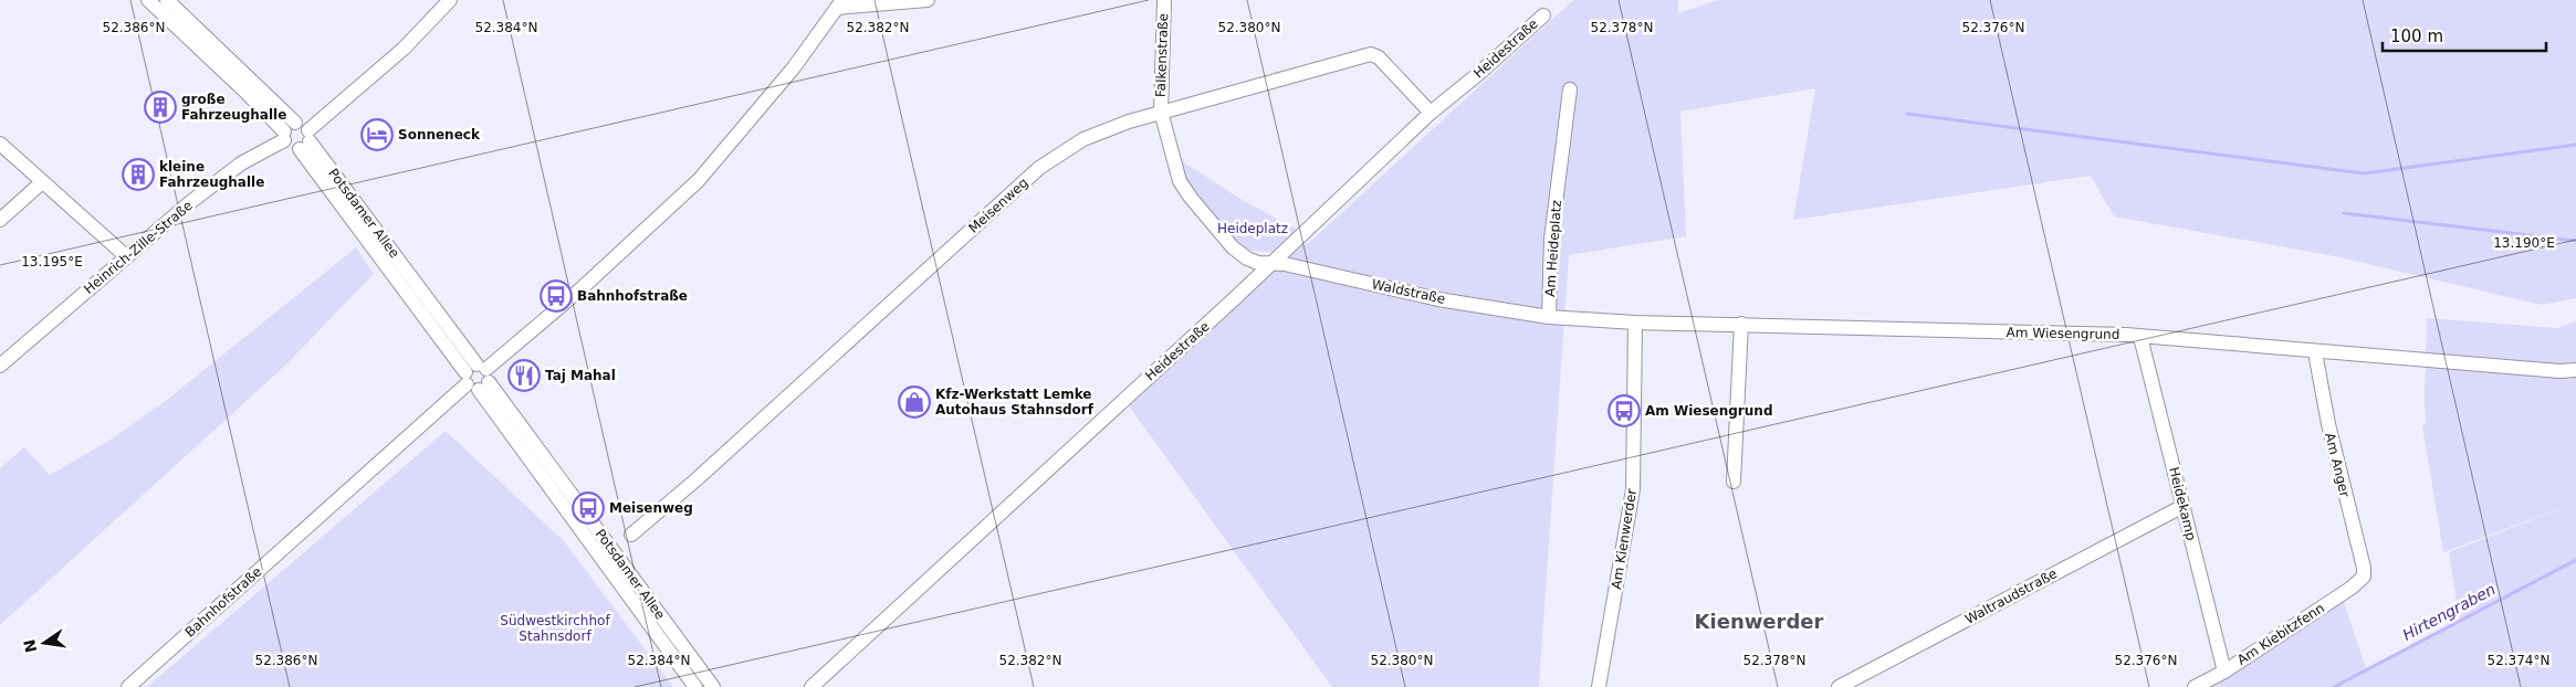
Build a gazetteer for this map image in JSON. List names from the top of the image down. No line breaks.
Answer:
{"streets":{"street":["Heidestraße","Falkenstraße","Meisenweg","Potsdamer Allee","Heinrich-Zille-Straße","Am Heideplatz","Waldstraße","Am Wiesengrund","Am Anger","Heidekamp","Am Kienwerder","Waltraudstraße","Bahnhofstraße","Am Kiebitzfenn"]},"crossings":[["Heidestraße","Meisenweg"],["Heidestraße","Waldstraße"],["Falkenstraße","Meisenweg"],["Potsdamer Allee","Bahnhofstraße"],["Am Heideplatz","Waldstraße"],["Am Heideplatz","Am Wiesengrund"],["Waldstraße","Am Wiesengrund"],["Am Wiesengrund","Am Anger"],["Am Wiesengrund","Heidekamp"],["Am Wiesengrund","Am Kienwerder"],["Am Anger","Am Kiebitzfenn"],["Heidekamp","Waltraudstraße"],["Heidekamp","Am Kiebitzfenn"]],"districts":["Kienwerder"],"water":["Hirtengraben"],"parks":["Heideplatz","Südwestkirchhof Stahnsdorf"],"places":{"building":["große Fahrzeughalle","kleine Fahrzeughalle"],"hotel":["Sonneneck"],"bus stop":["Bahnhofstraße","Am Wiesengrund","Meisenweg"],"restaurant":["Taj Mahal"],"shop":["Kfz-Werkstatt Lemke Autohaus Stahnsdorf"]},"scale_bar":"100 m","north":"left","coordinates":["52.386°N","52.384°N","52.382°N","52.380°N","52.378°N","52.376°N","13.190°E","13.195°E","52.374°N"]}
